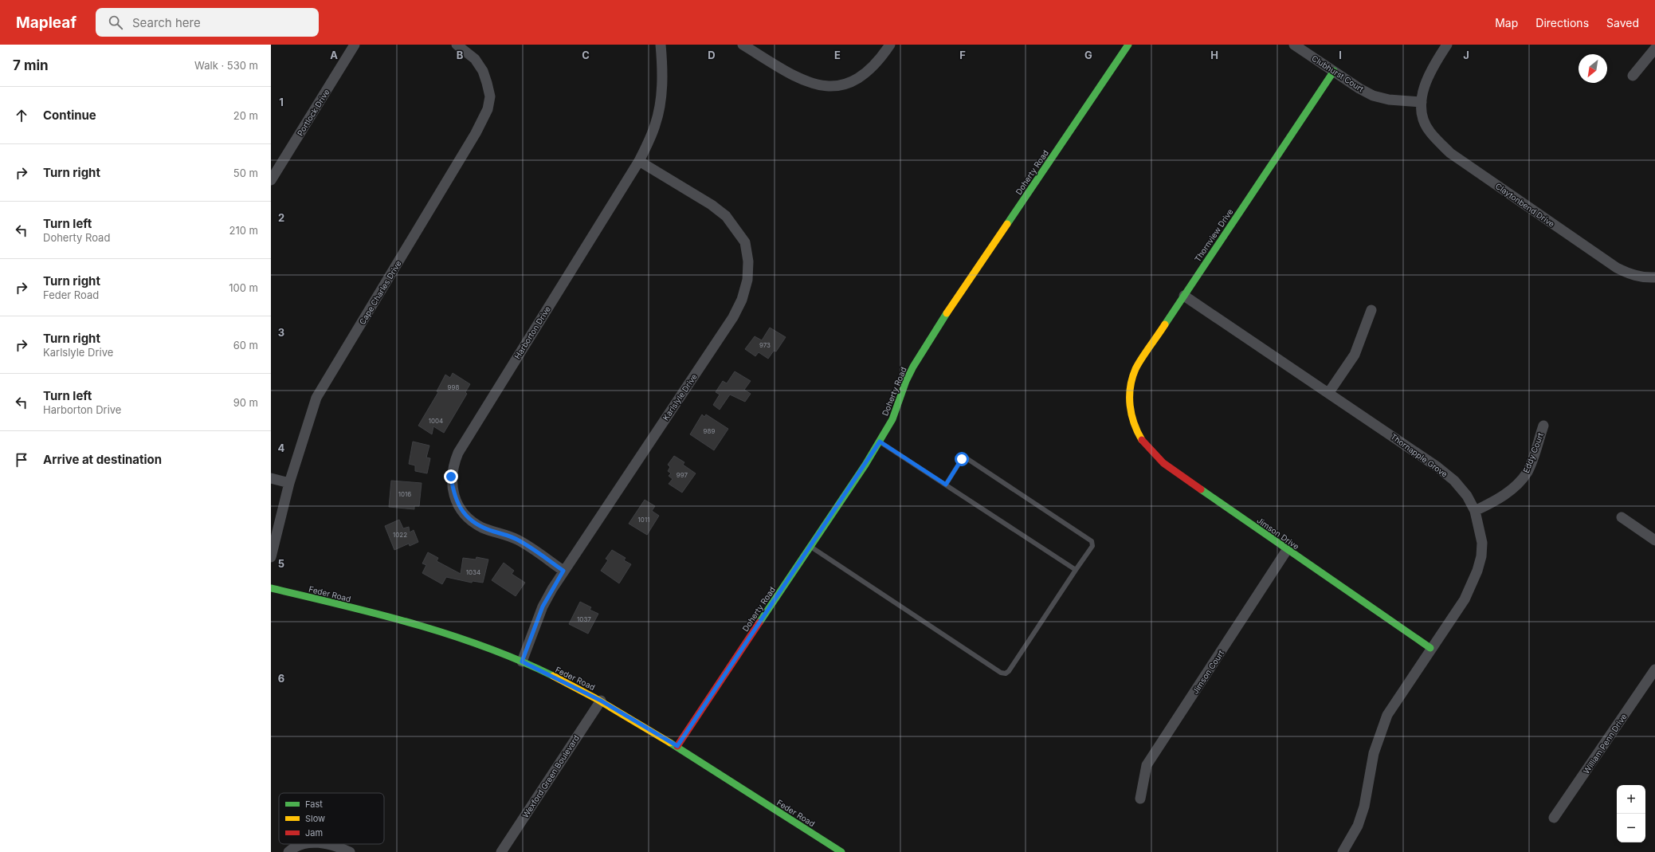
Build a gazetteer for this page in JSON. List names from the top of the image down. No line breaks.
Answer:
{"streets":{"street":["Clubhurst Court","Portlock Drive","Doherty Road","Claytonbend Drive","Thornview Drive","Cape Charles Drive","Harborton Drive","Karlslyle Drive","Eddy Court","Thornapple Grove","Jimson Drive","Feder Road","Jimson Court","William Penn Drive","Wexford Green Boulevard"]},"crossings":[["Clubhurst Court","Claytonbend Drive"],["Clubhurst Court","Thornview Drive"],["Doherty Road","Feder Road"],["Thornview Drive","Thornapple Grove"],["Thornview Drive","Jimson Drive"],["Harborton Drive","Karlslyle Drive"],["Karlslyle Drive","Feder Road"],["Eddy Court","Thornapple Grove"],["Thornapple Grove","Jimson Drive"],["Jimson Drive","Jimson Court"],["Feder Road","Wexford Green Boulevard"]],"house_numbers":["973","998","1004","989","997","1016","1011","1022","1034","1037"],"legend":["Fast","Slow","Jam"],"north":"bottom left","page":{"header":"Mapleaf","search":"Search here","nav":["Map","Directions","Saved"],"heading":["7 min","Walk · 530 m"],"list":[["Continue","20 m"],["Turn right","50 m"],["Turn left","Doherty Road","210 m"],["Turn right","Feder Road","100 m"],["Turn right","Karlslyle Drive","60 m"],["Turn left","Harborton Drive","90 m"],"Arrive at destination"],"map_buttons":["+","−"]},"grid":{"columns":["A","B","C","D","E","F","G","H","I","J"],"rows":["1","2","3","4","5","6"]}}
